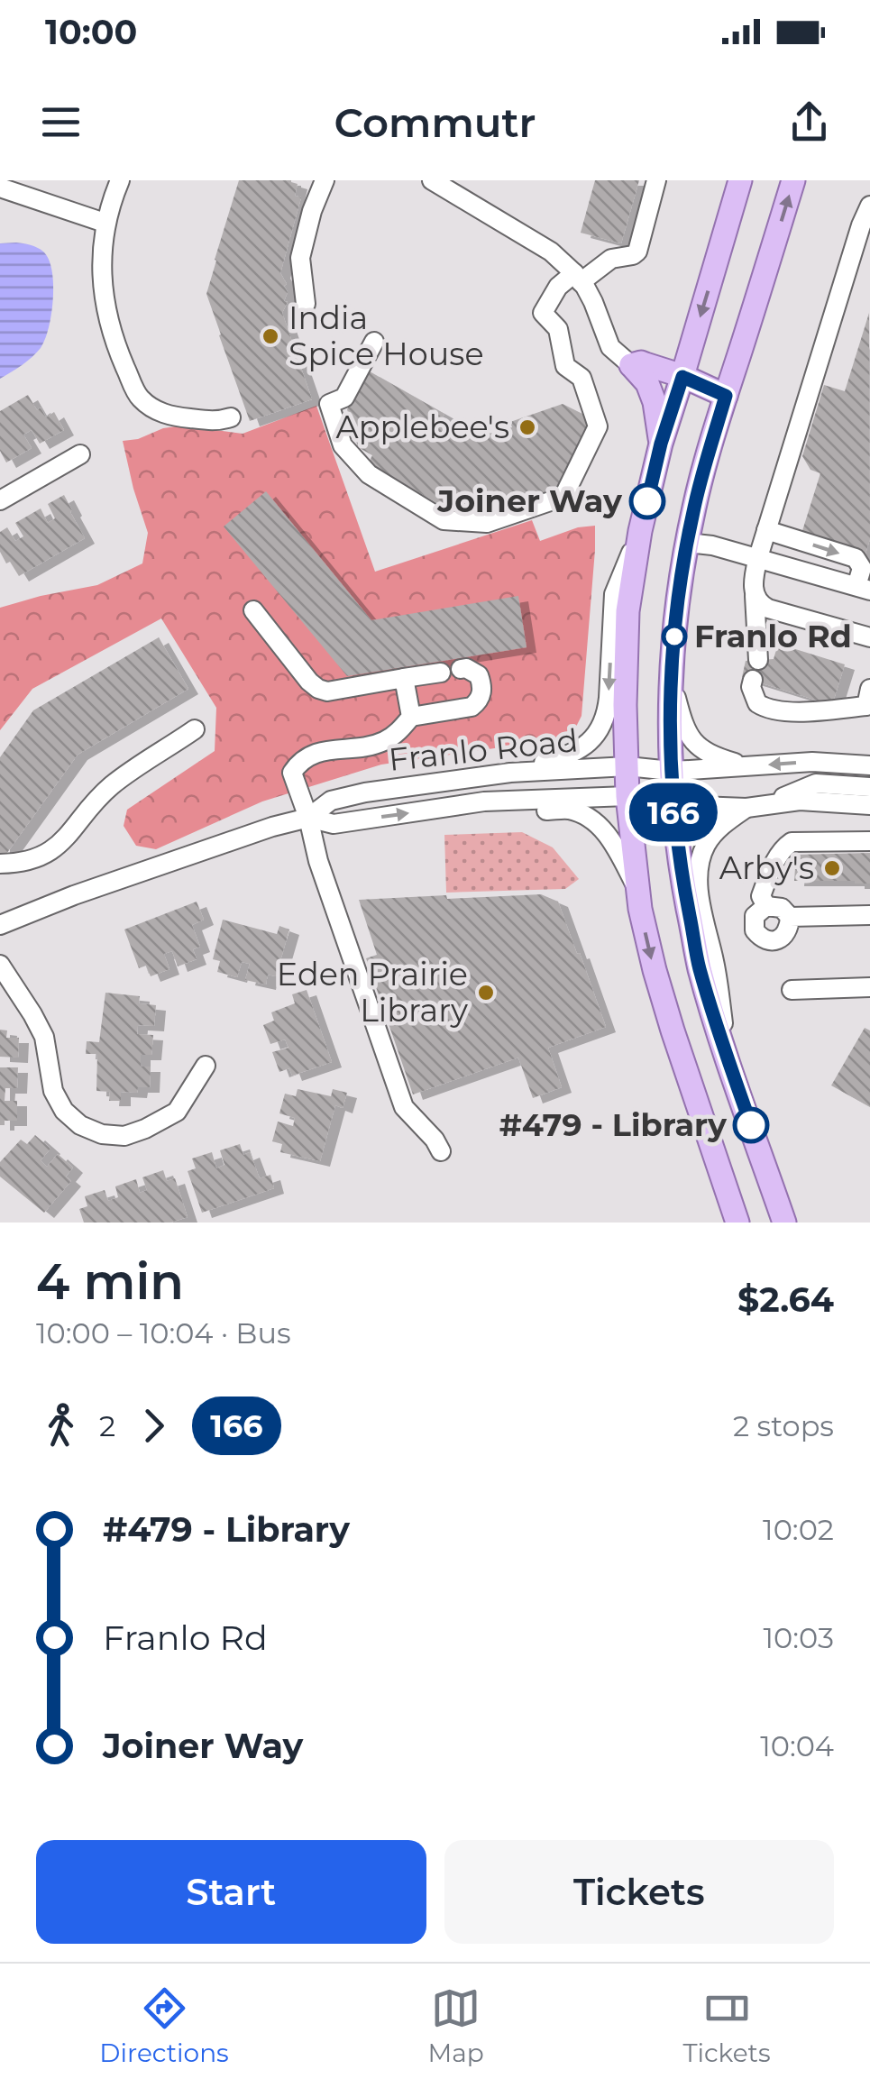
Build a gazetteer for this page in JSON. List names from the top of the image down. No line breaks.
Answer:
{"streets":{"street":["Franlo Road"]},"places":["India Spice House","Applebee's","Joiner Way","Franlo Rd","Arby's","Eden Prairie Library","#479 - Library"],"lines":["bus line 166"],"page":{"status":"10:00","header":"Commutr","on_map":"166","heading":["4 min","10:00 – 10:04 · Bus","$2.64"],"legs":["2","166","2 stops"],"list":[{"name":"#479 - Library","value":"10:02"},{"name":"Franlo Rd","value":"10:03"},{"name":"Joiner Way","value":"10:04"}],"buttons":["Start","Tickets"],"tabs":["Directions","Map","Tickets"]}}
